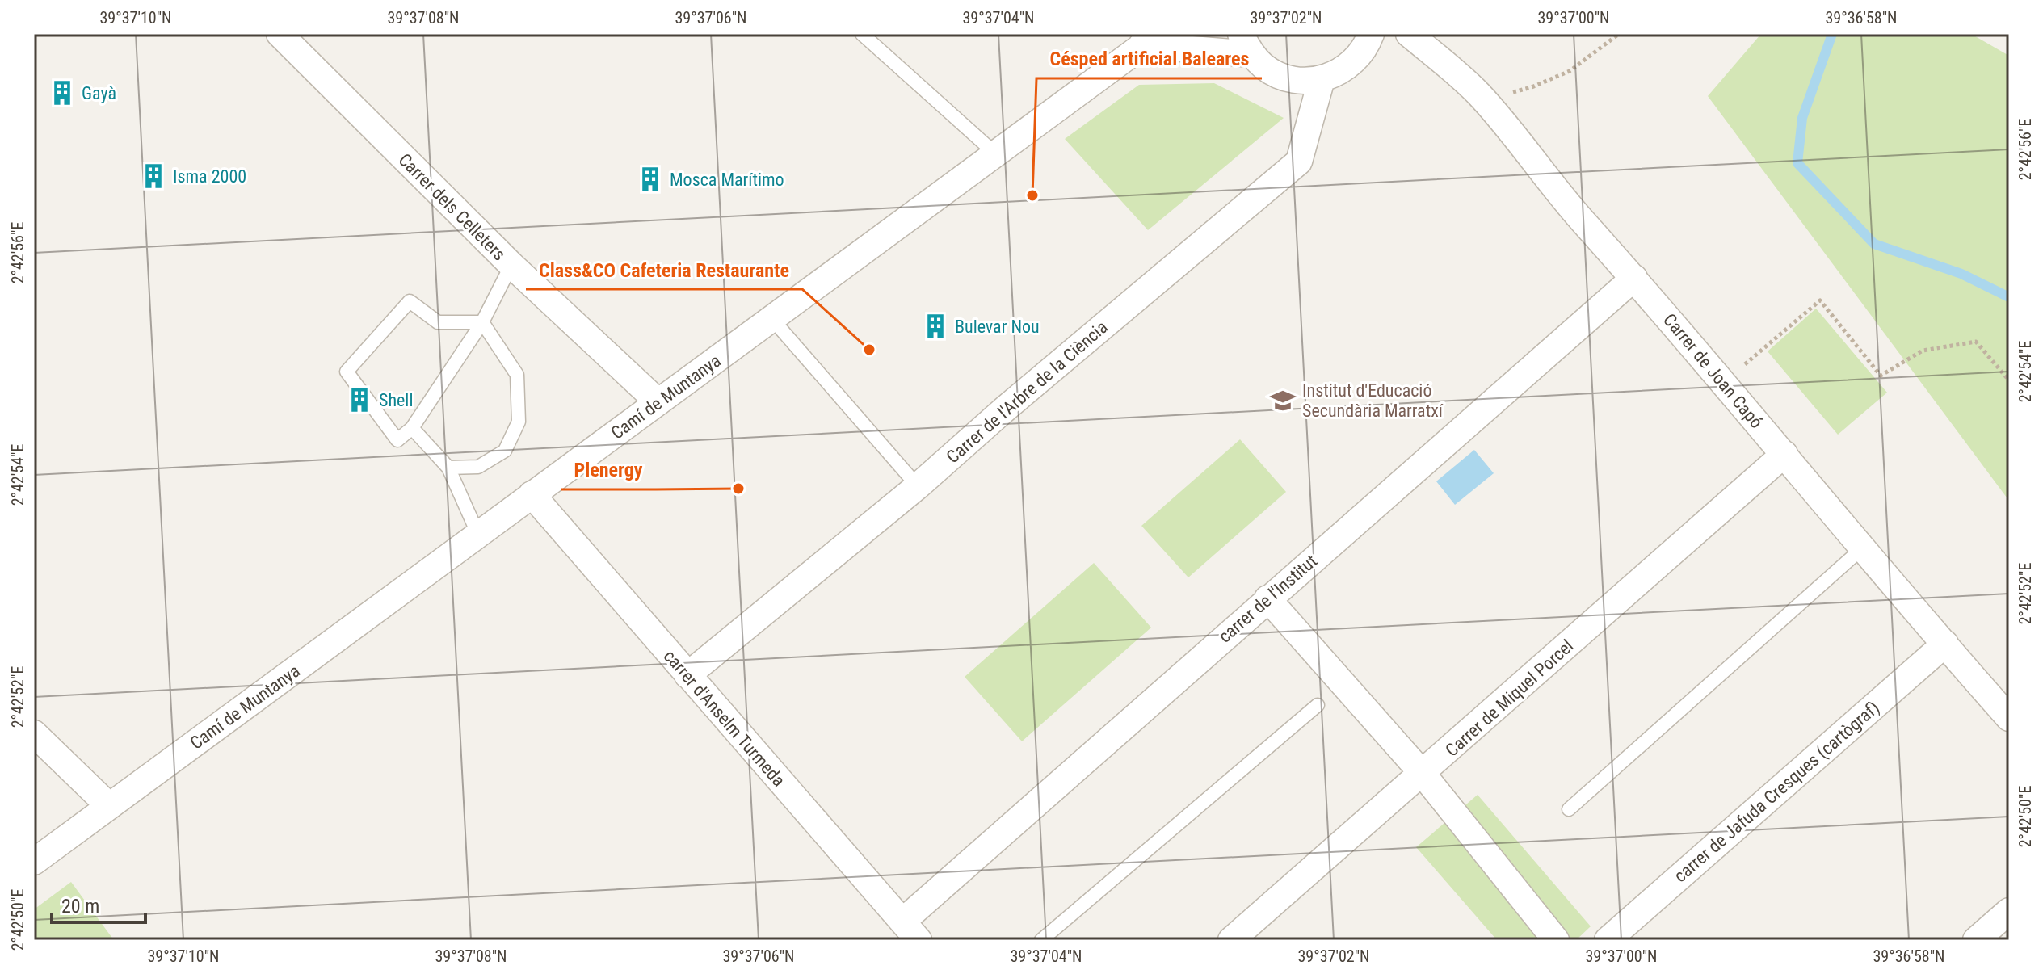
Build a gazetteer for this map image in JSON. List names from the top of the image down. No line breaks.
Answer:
{"streets":{"street":["Carrer dels Celleters","Carrer de Joan Capó","Carrer de l'Arbre de la Ciència","Camí de Muntanya","carrer de l'Institut","Carrer de Miquel Porcel","carrer d'Anselm Turmeda","carrer de Jafuda Cresques (cartògraf)"]},"crossings":[["Carrer dels Celleters","Camí de Muntanya"],["Carrer de Joan Capó","carrer de l'Institut"],["Carrer de Joan Capó","Carrer de Miquel Porcel"],["Carrer de Joan Capó","carrer de Jafuda Cresques (cartògraf)"],["Carrer de l'Arbre de la Ciència","carrer d'Anselm Turmeda"],["Camí de Muntanya","carrer d'Anselm Turmeda"],["carrer de l'Institut","carrer d'Anselm Turmeda"]],"places":{"building":["Gayà","Isma 2000","Mosca Marítimo","Bulevar Nou","Shell"],"other":["Césped artificial Baleares","Class&CO Cafeteria Restaurante","Plenergy"],"school or university":["Institut d'Educació Secundària Marratxí"]},"scale_bar":"20 m","coordinates":["39°37'10\"N","39°37'08\"N","39°37'06\"N","39°37'04\"N","39°37'02\"N","39°37'00\"N","39°36'58\"N","2°42'56\"E","2°42'54\"E","2°42'52\"E","2°42'50\"E"]}
